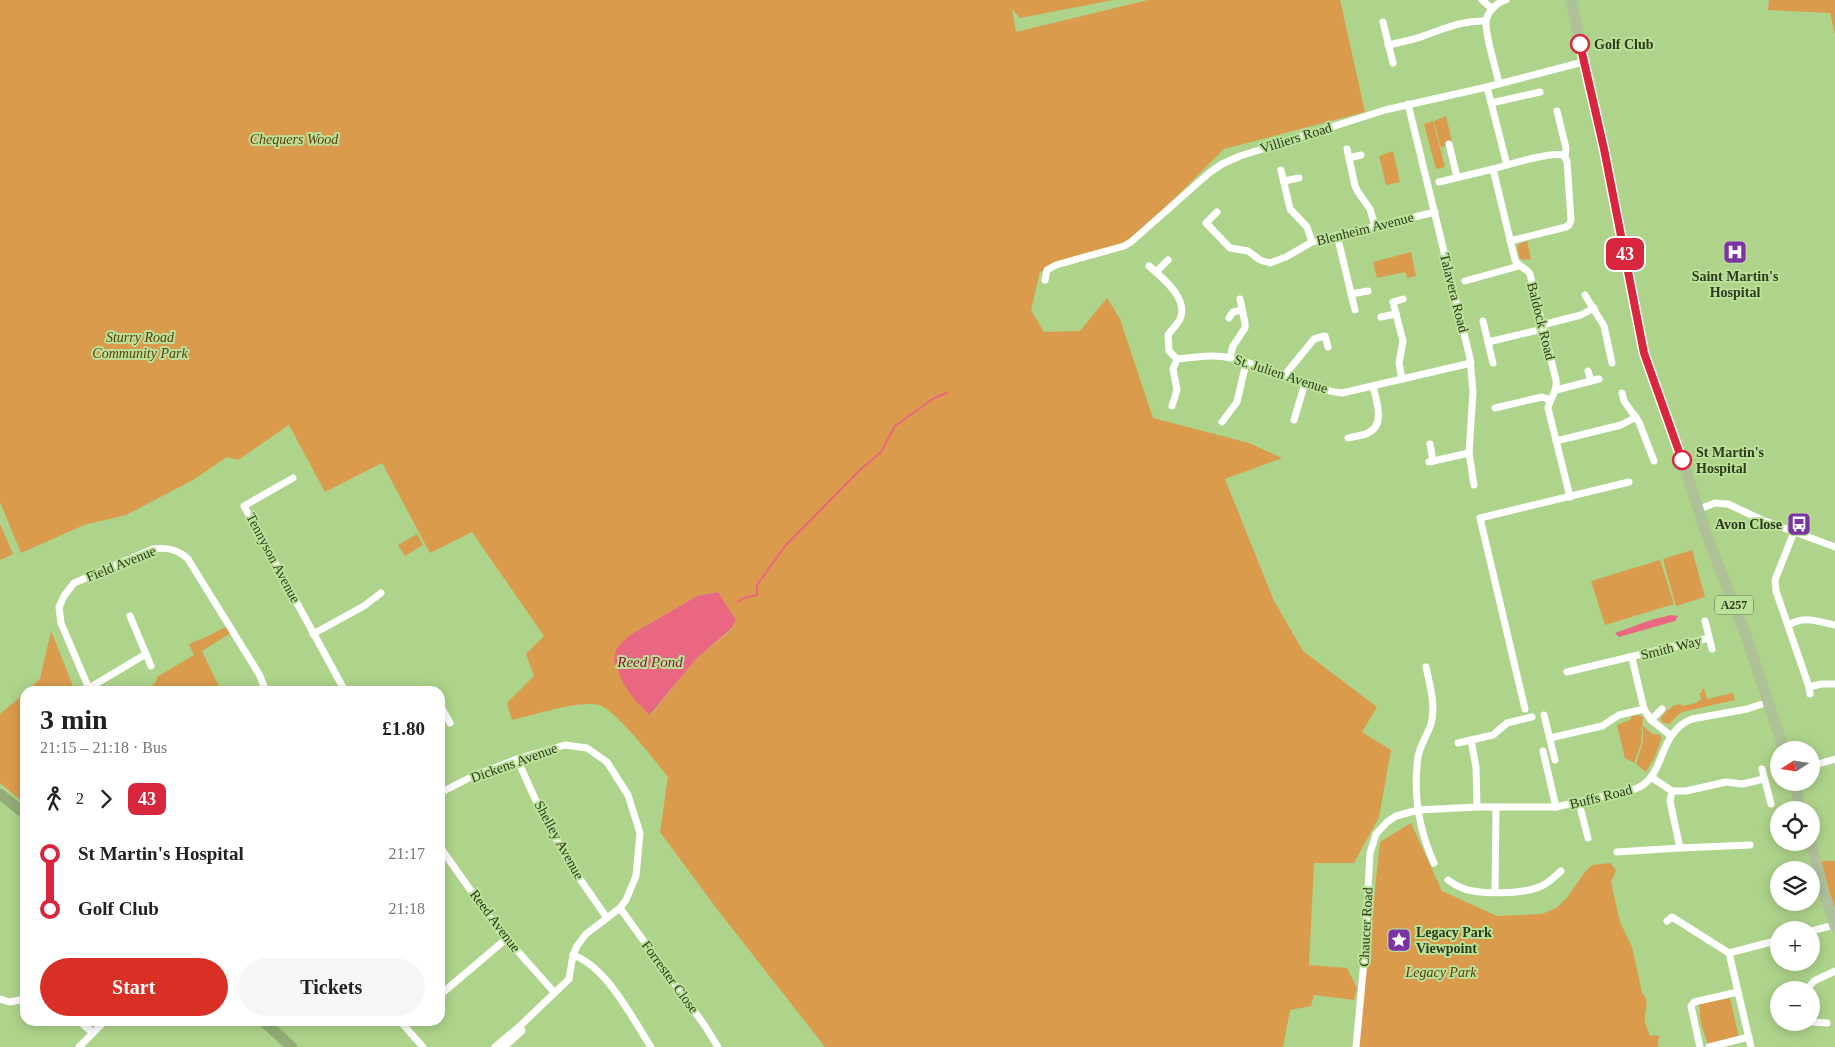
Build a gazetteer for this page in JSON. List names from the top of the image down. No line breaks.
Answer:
{"streets":{"main road":["A257"],"street":["Villiers Road","Blenheim Avenue","Talavera Road","Baldock Road","St. Julien Avenue","Tennyson Avenue","Field Avenue","Smith Way","Dickens Avenue","Buffs Road","Shelley Avenue","Reed Avenue","Chaucer Road","Forrester Close"]},"crossings":[["Villiers Road","Talavera Road"],["Villiers Road","A257"],["Blenheim Avenue","Talavera Road"],["Talavera Road","St. Julien Avenue"],["Dickens Avenue","Shelley Avenue"],["Dickens Avenue","Forrester Close"],["Buffs Road","Chaucer Road"]],"water":["Reed Pond"],"parks":["Chequers Wood","Sturry Road Community Park","Legacy Park"],"places":{"other":["Golf Club","St Martin's Hospital"],"hospital":["Saint Martin's Hospital"],"bus stop":["Avon Close"],"place":["Legacy Park Viewpoint"]},"lines":["bus line 43"],"north":"left","page":{"on_map":"43","heading":["3 min","21:15 – 21:18 · Bus","£1.80"],"map_buttons":["+","−"],"legs":["2","43"],"list":[{"name":"St Martin's Hospital","value":"21:17"},{"name":"Golf Club","value":"21:18"}],"buttons":["Start","Tickets"]}}
